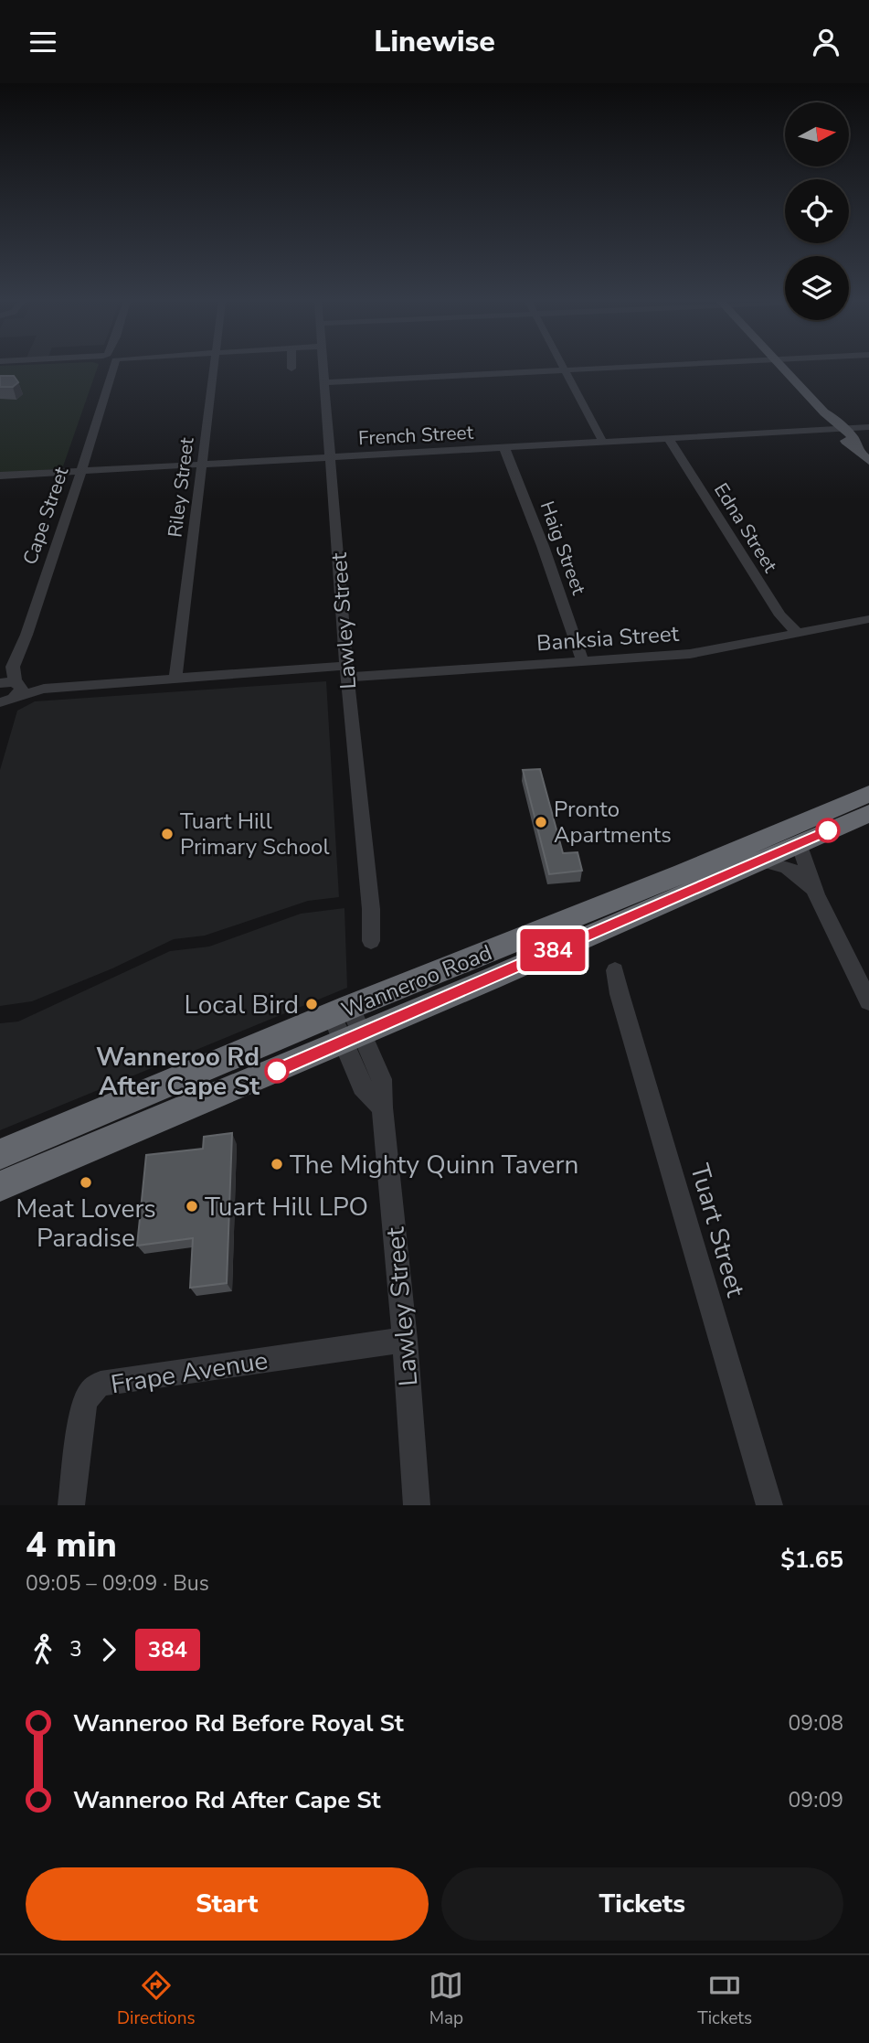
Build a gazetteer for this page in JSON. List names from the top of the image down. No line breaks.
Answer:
{"streets":{"highway":["Wanneroo Road"],"street":["French Street","Riley Street","Cape Street","Edna Street","Haig Street","Lawley Street","Banksia Street","Tuart Street","Frape Avenue"]},"crossings":[["French Street","Riley Street"],["French Street","Cape Street"],["French Street","Edna Street"],["French Street","Haig Street"],["French Street","Lawley Street"],["Riley Street","Banksia Street"],["Cape Street","Banksia Street"],["Edna Street","Banksia Street"],["Haig Street","Banksia Street"],["Lawley Street","Banksia Street"],["Lawley Street","Wanneroo Road"],["Lawley Street","Frape Avenue"]],"places":["Pronto Apartments","Tuart Hill Primary School","Local Bird","Wanneroo Rd After Cape St","The Mighty Quinn Tavern","Meat Lovers Paradise","Tuart Hill LPO"],"lines":["bus line 384"],"north":"right","page":{"header":"Linewise","on_map":"384","heading":["4 min","09:05 – 09:09 · Bus","$1.65"],"legs":["3","384"],"list":[{"name":"Wanneroo Rd Before Royal St","value":"09:08"},{"name":"Wanneroo Rd After Cape St","value":"09:09"}],"buttons":["Start","Tickets"],"tabs":["Directions","Map","Tickets"]}}
